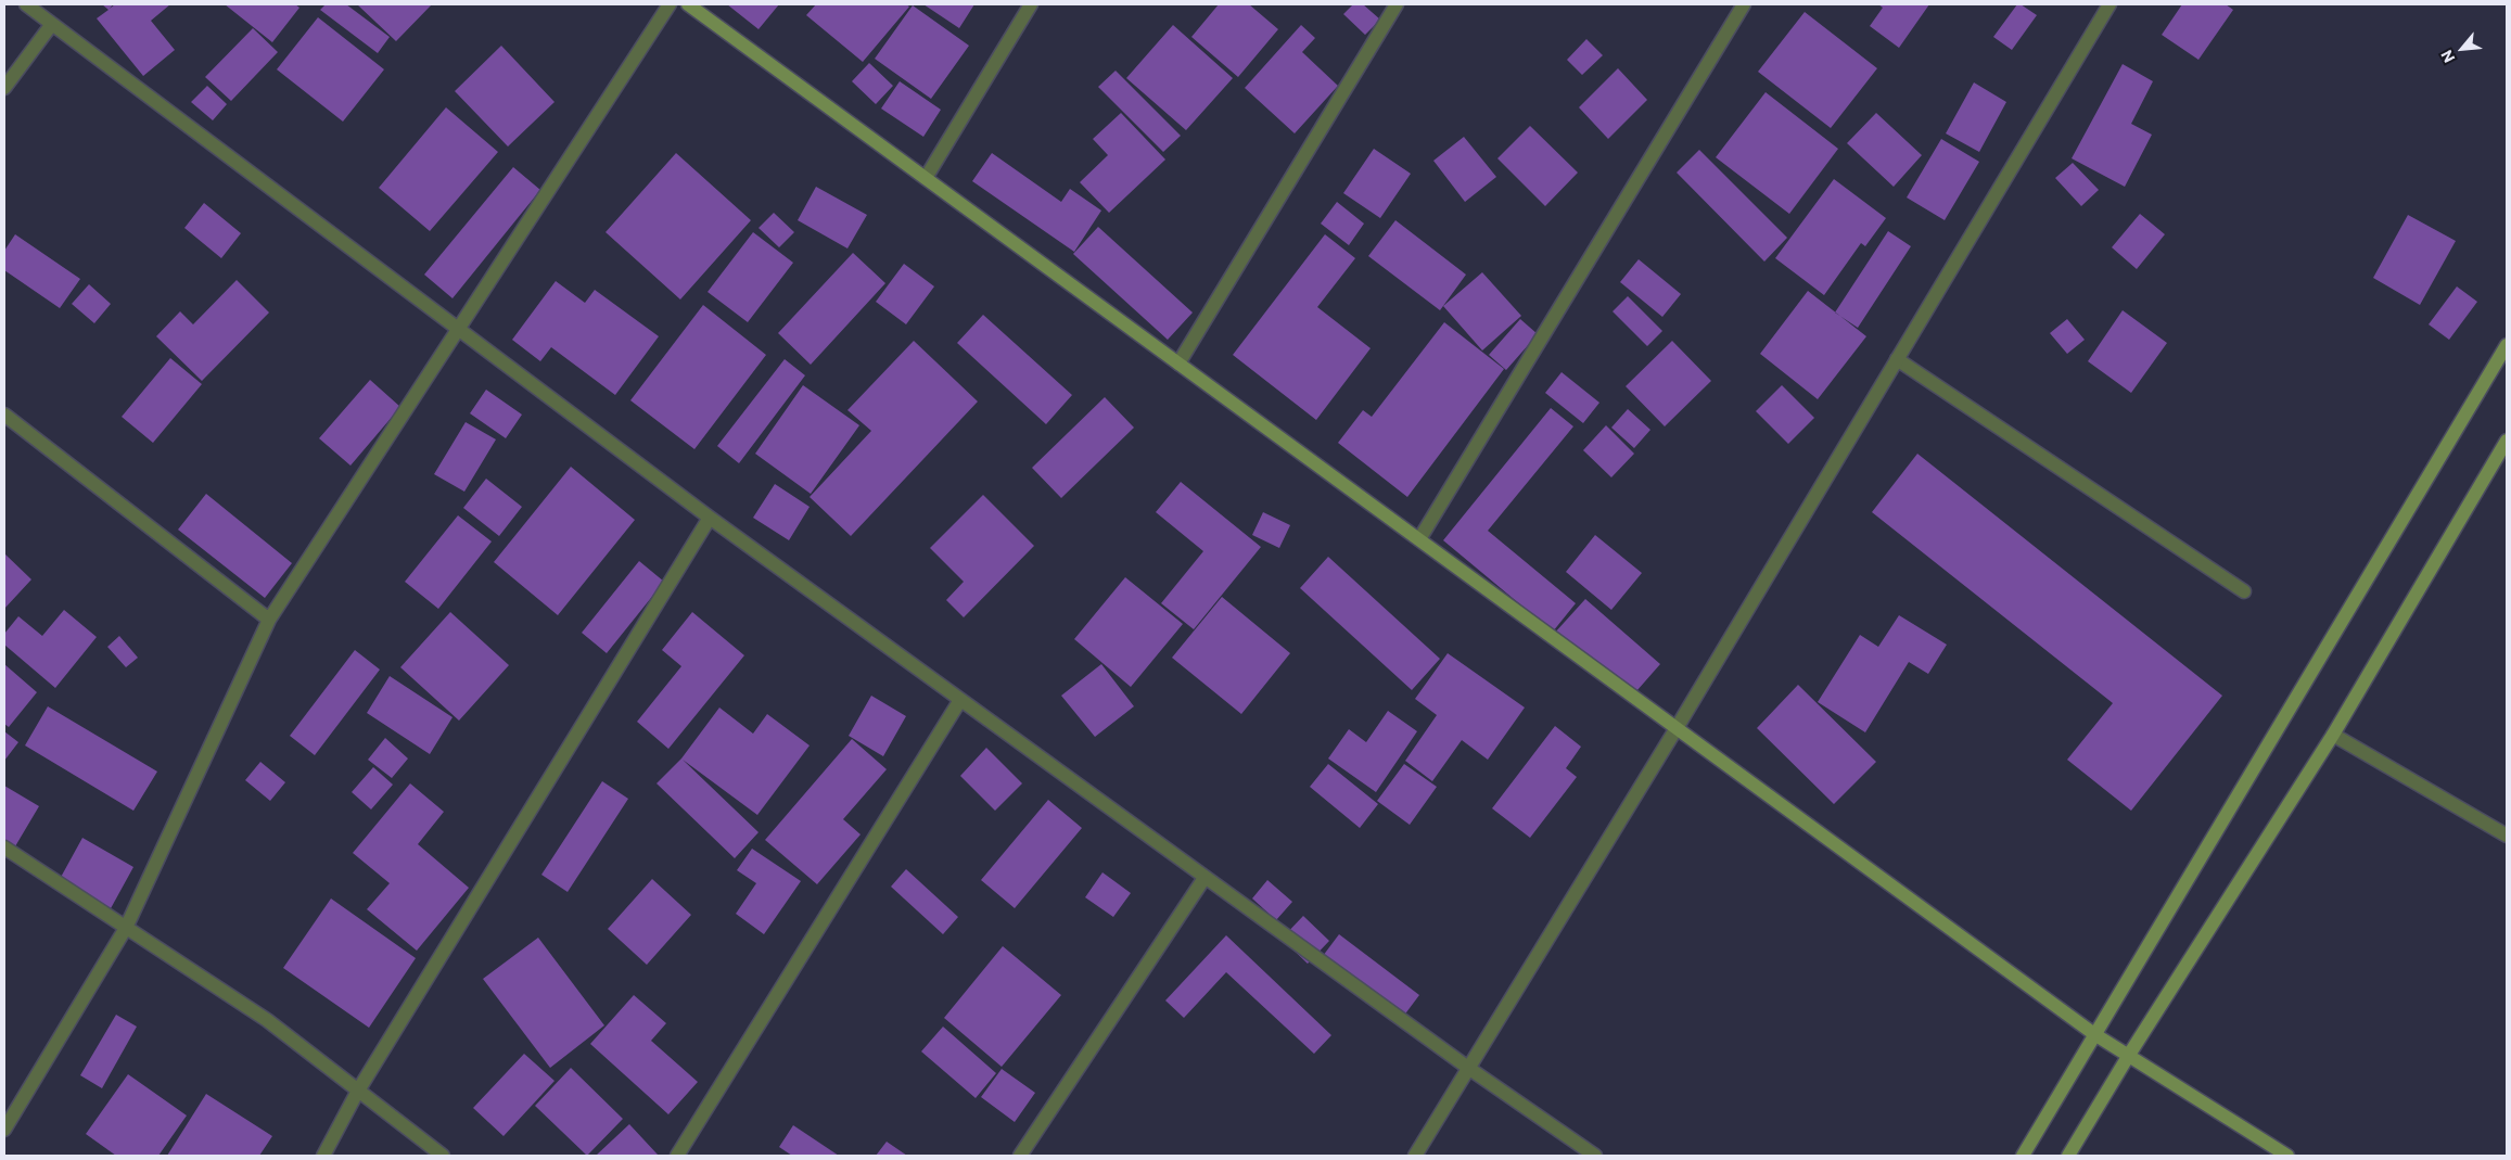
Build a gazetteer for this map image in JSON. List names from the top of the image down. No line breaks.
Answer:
{"north":"bottom left"}
